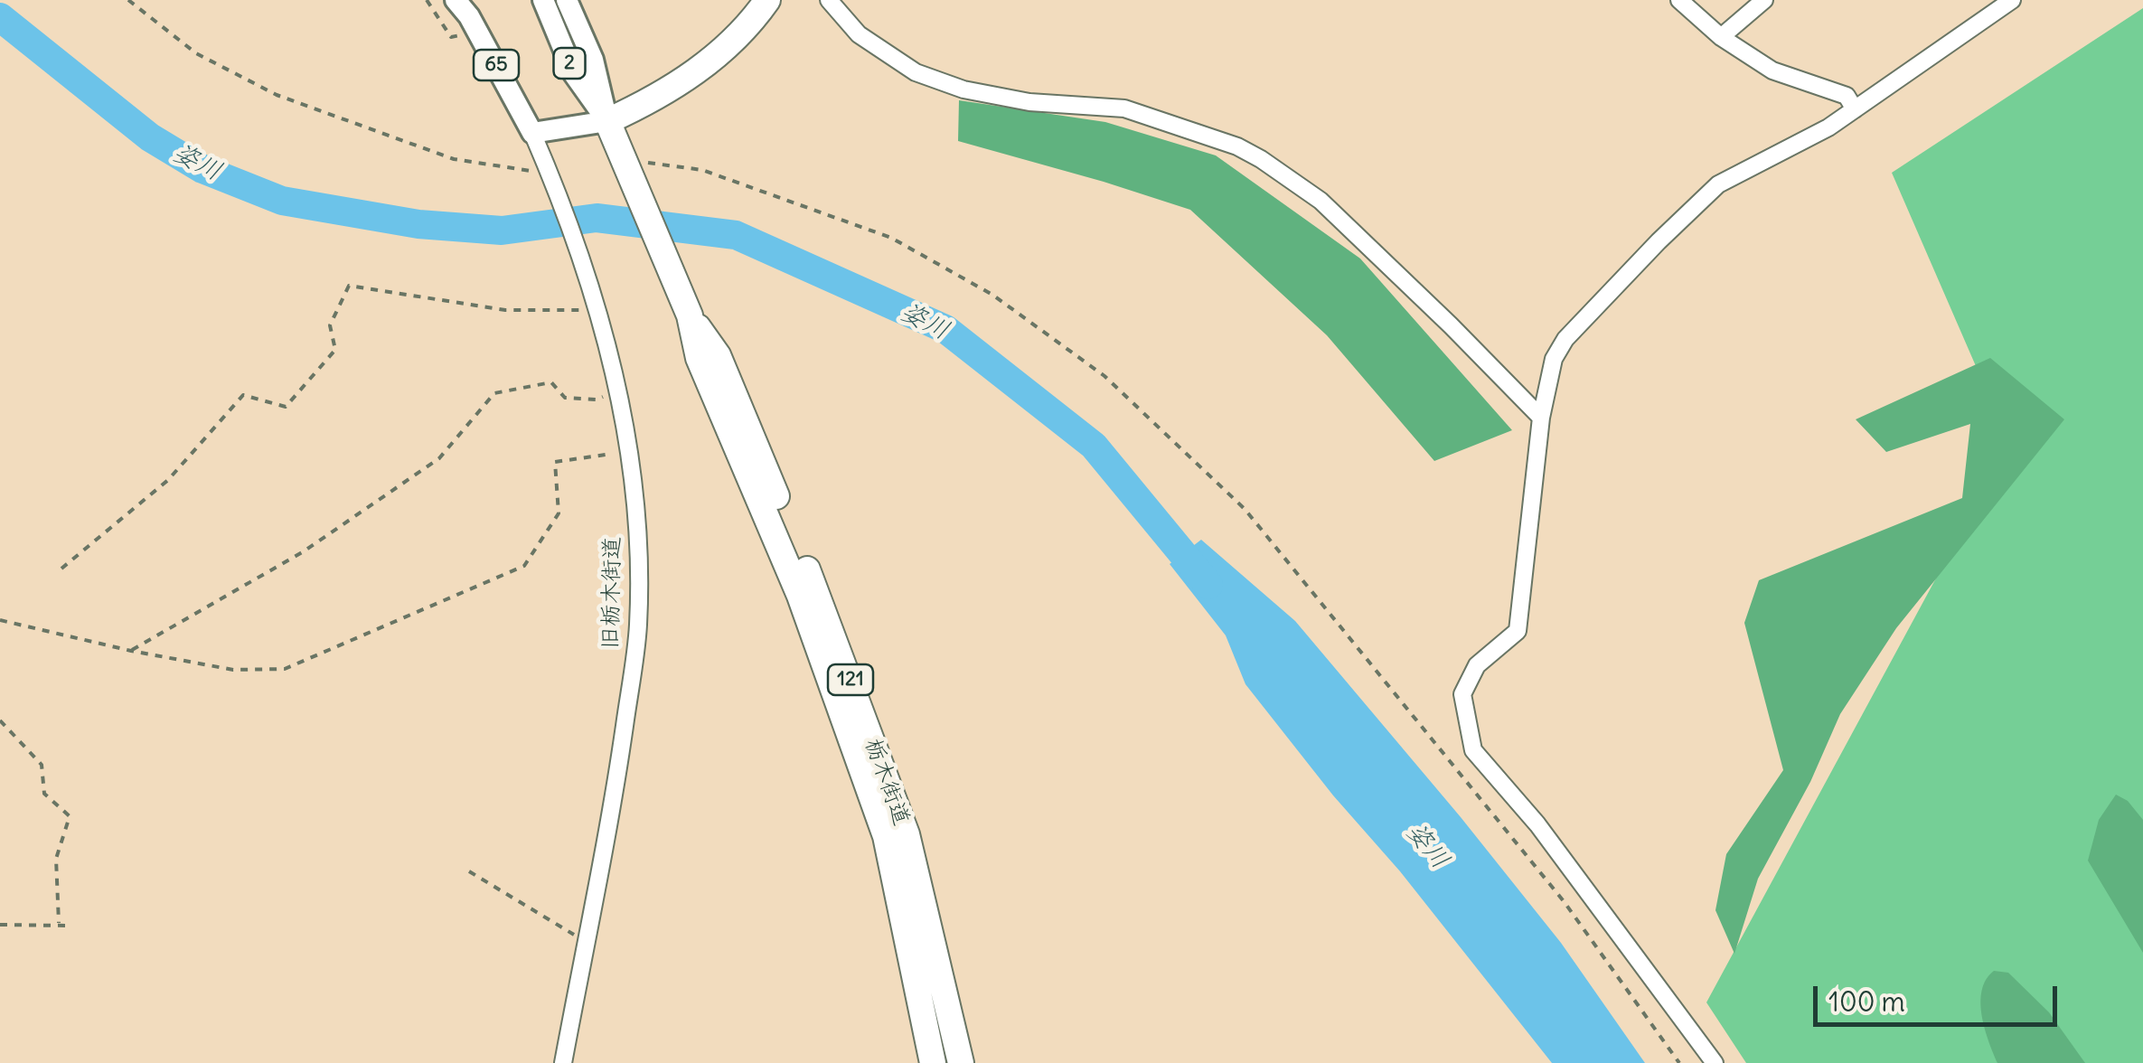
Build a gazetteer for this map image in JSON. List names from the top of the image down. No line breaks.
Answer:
{"streets":{"highway":["121","栃木街道"],"main road":["2","65"],"street":["旧栃木街道"]},"crossings":[["2","栃木街道"],["65","旧栃木街道"]],"water":["姿川"],"scale_bar":"100 m"}
